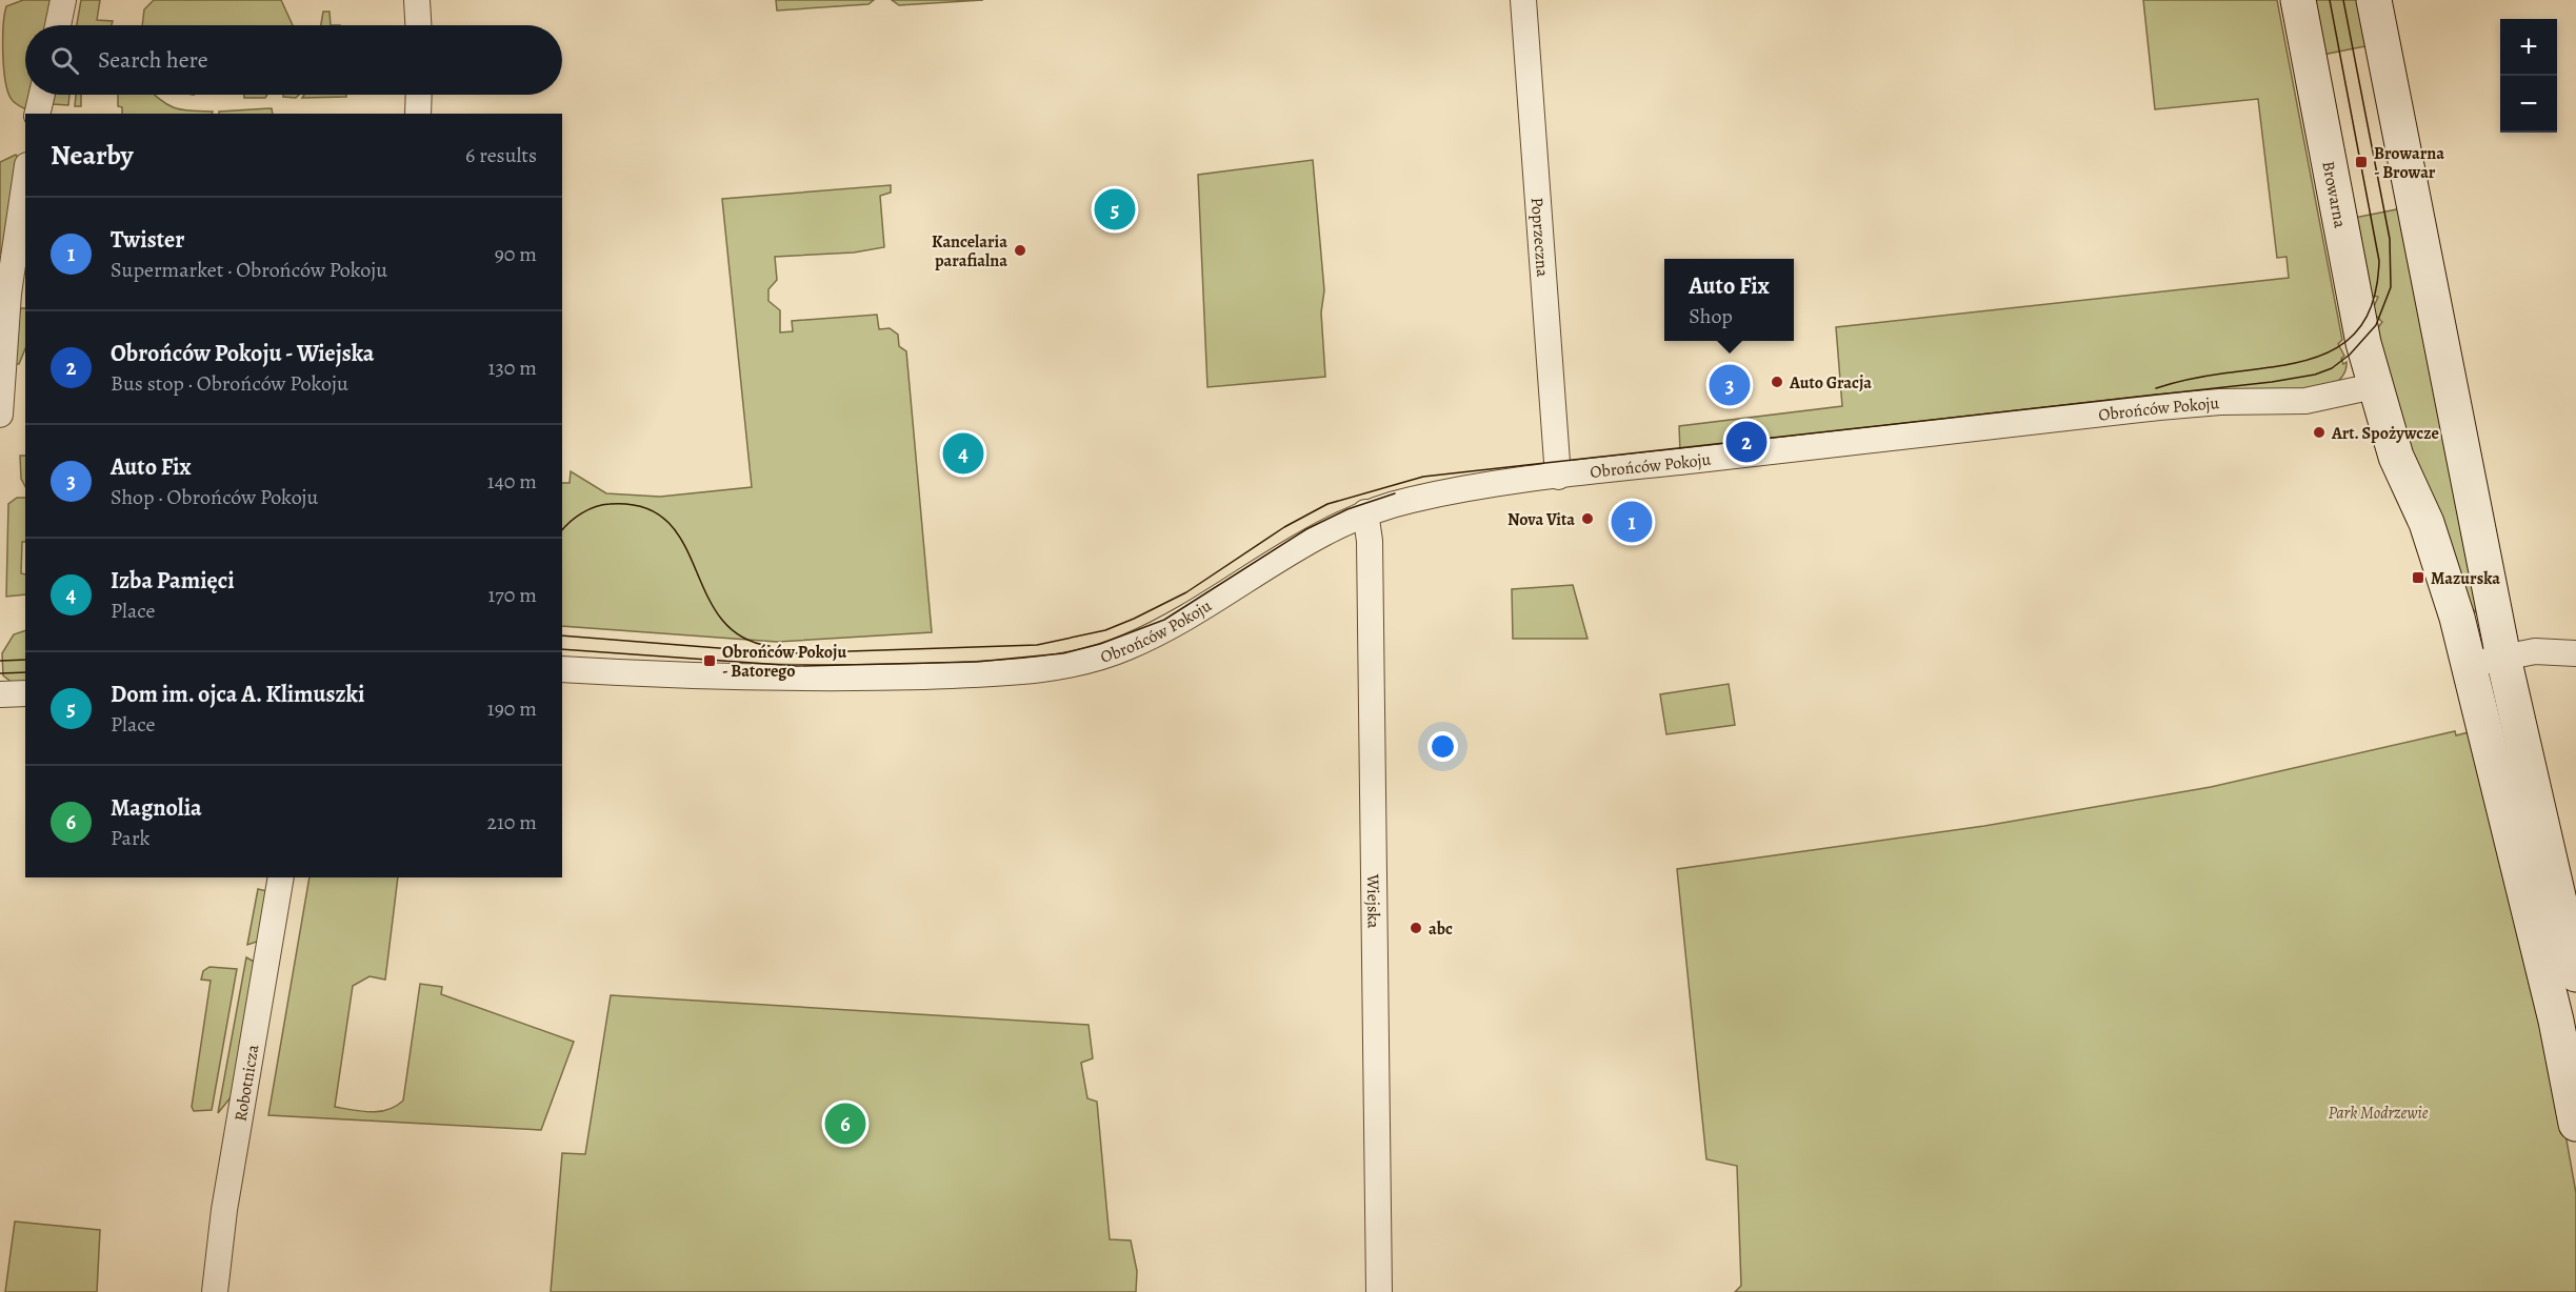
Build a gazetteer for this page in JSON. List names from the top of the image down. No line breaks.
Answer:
{"streets":{"main road":["Browarna"],"street":["Poprzeczna","Obrońców Pokoju","Wiejska","Robotnicza"]},"crossings":[["Browarna","Obrońców Pokoju"],["Poprzeczna","Obrońców Pokoju"],["Obrońców Pokoju","Wiejska"]],"parks":["Park Modrzewie"],"places":{"transit":["Browarna - Browar","Mazurska","Obrońców Pokoju - Batorego"],"other":["Kancelaria parafialna","Auto Gracja","Art. Spożywcze","Nova Vita","abc"]},"page":{"map_buttons":["+","−"],"search":"Search here","heading":["Nearby","6 results"],"pins":["5","3","2","4","1","6"],"list":[{"mark":"1","name":"Twister","note":"Supermarket · Obrońców Pokoju","value":"90 m"},{"mark":"2","name":"Obrońców Pokoju - Wiejska","note":"Bus stop · Obrońców Pokoju","value":"130 m"},{"mark":"3","name":"Auto Fix","note":"Shop · Obrońców Pokoju","value":"140 m"},{"mark":"4","name":"Izba Pamięci","note":"Place","value":"170 m"},{"mark":"5","name":"Dom im. ojca A. Klimuszki","note":"Place","value":"190 m"},{"mark":"6","name":"Magnolia","note":"Park","value":"210 m"}],"popup":["Auto Fix","Shop"]}}
